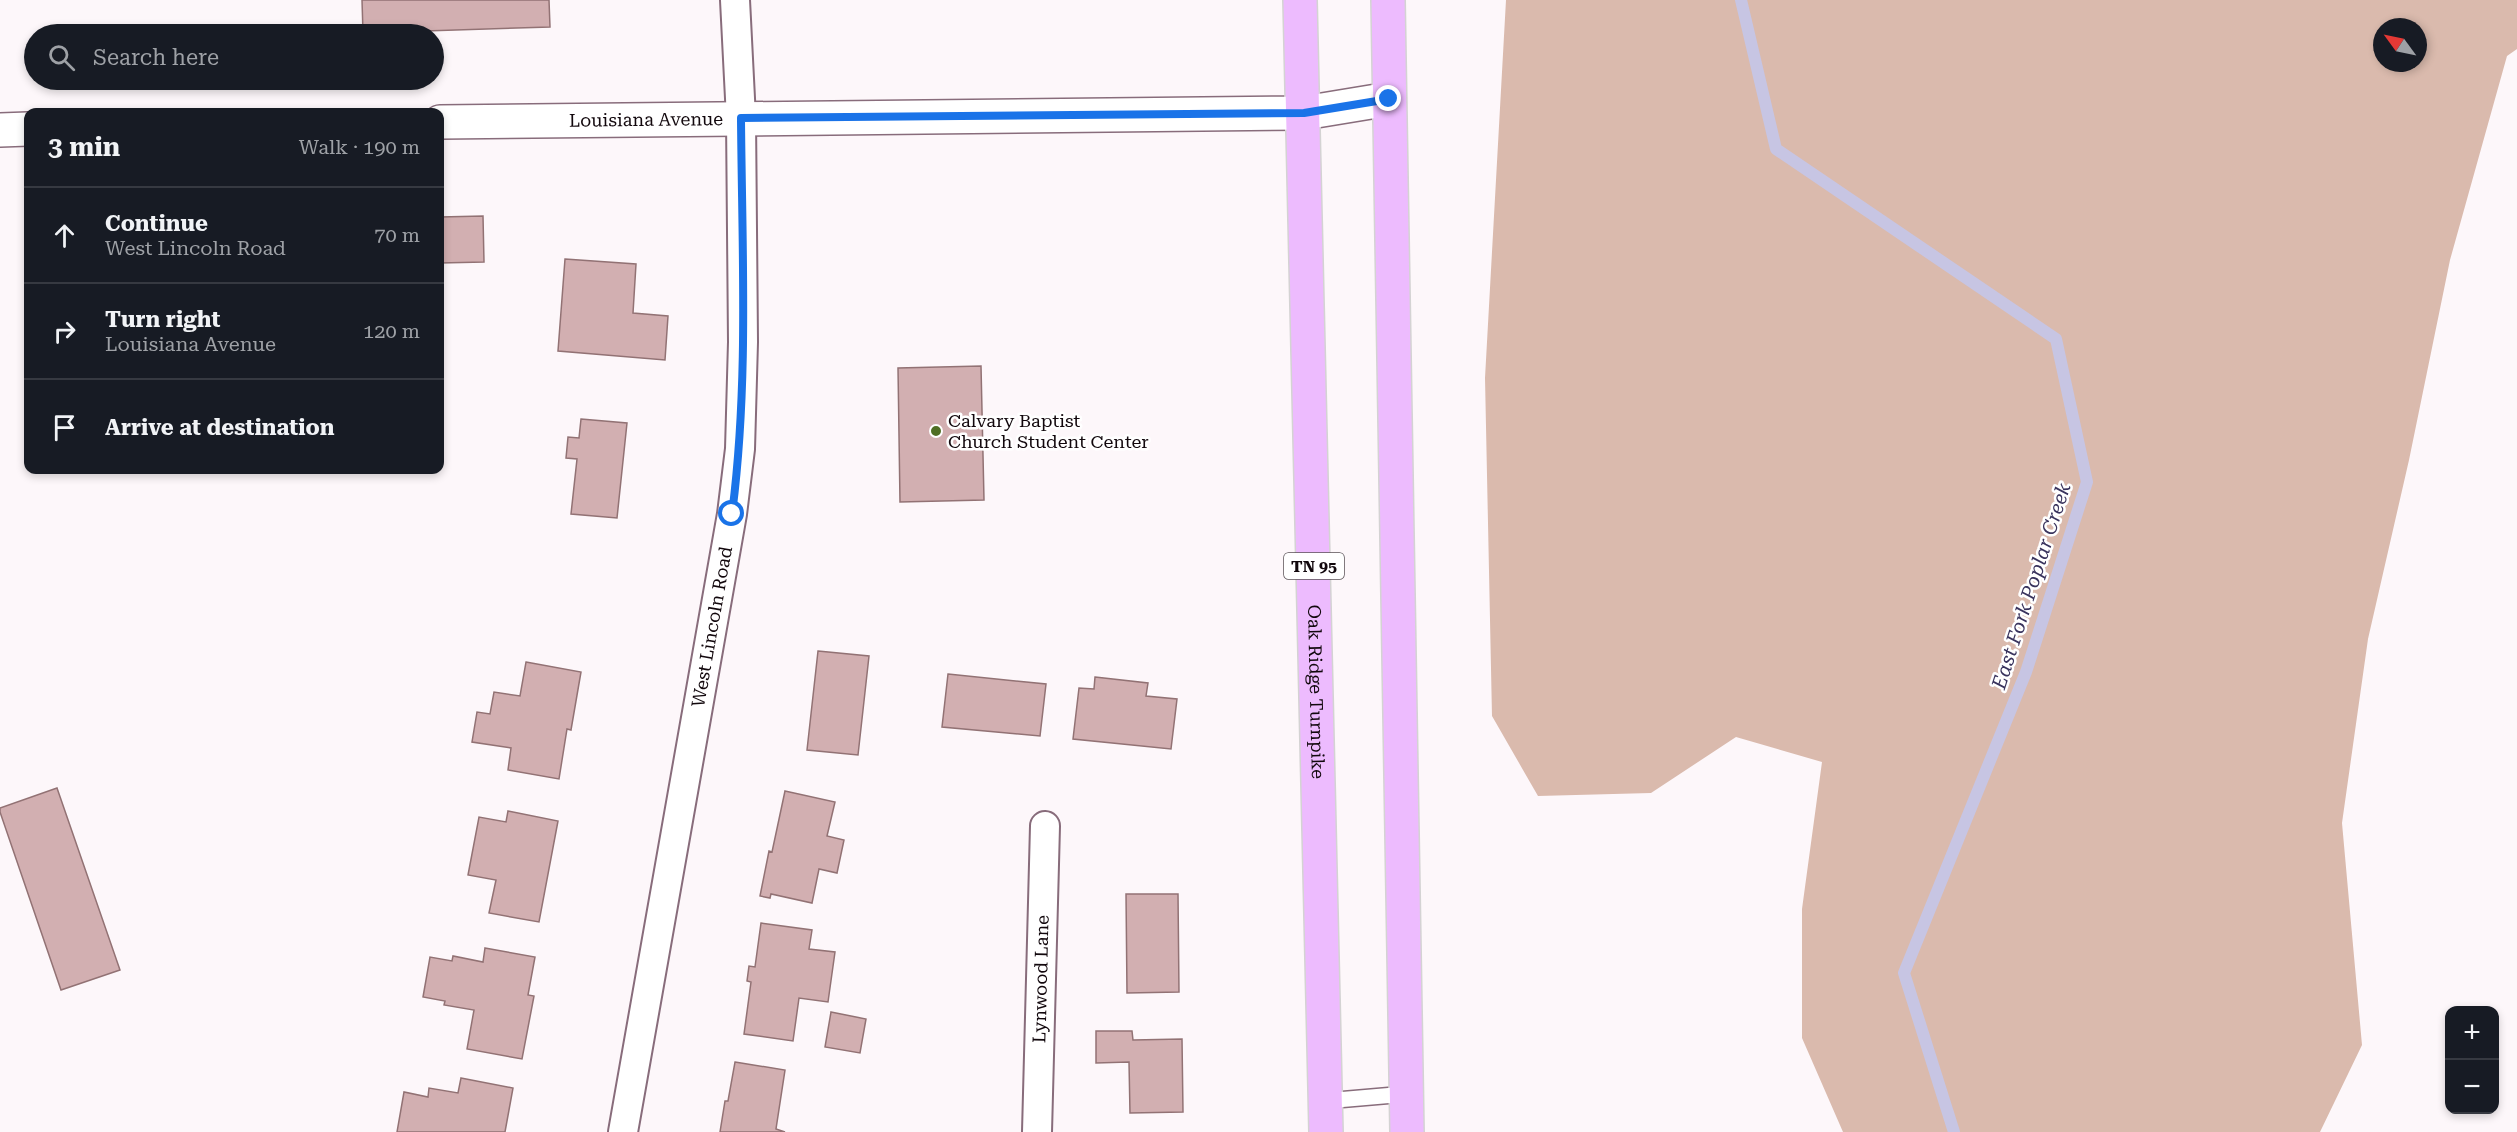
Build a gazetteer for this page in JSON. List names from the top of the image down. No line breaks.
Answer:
{"streets":{"highway":["TN 95","Oak Ridge Turnpike"],"street":["Louisiana Avenue","West Lincoln Road","Lynwood Lane"]},"crossings":[["Louisiana Avenue","West Lincoln Road"],["Louisiana Avenue","Oak Ridge Turnpike"]],"water":["East Fork Poplar Creek"],"places":["Calvary Baptist Church Student Center"],"north":"top left","page":{"search":"Search here","heading":["3 min","Walk · 190 m"],"list":[["Continue","West Lincoln Road","70 m"],["Turn right","Louisiana Avenue","120 m"],"Arrive at destination"],"map_buttons":["+","−"]}}
